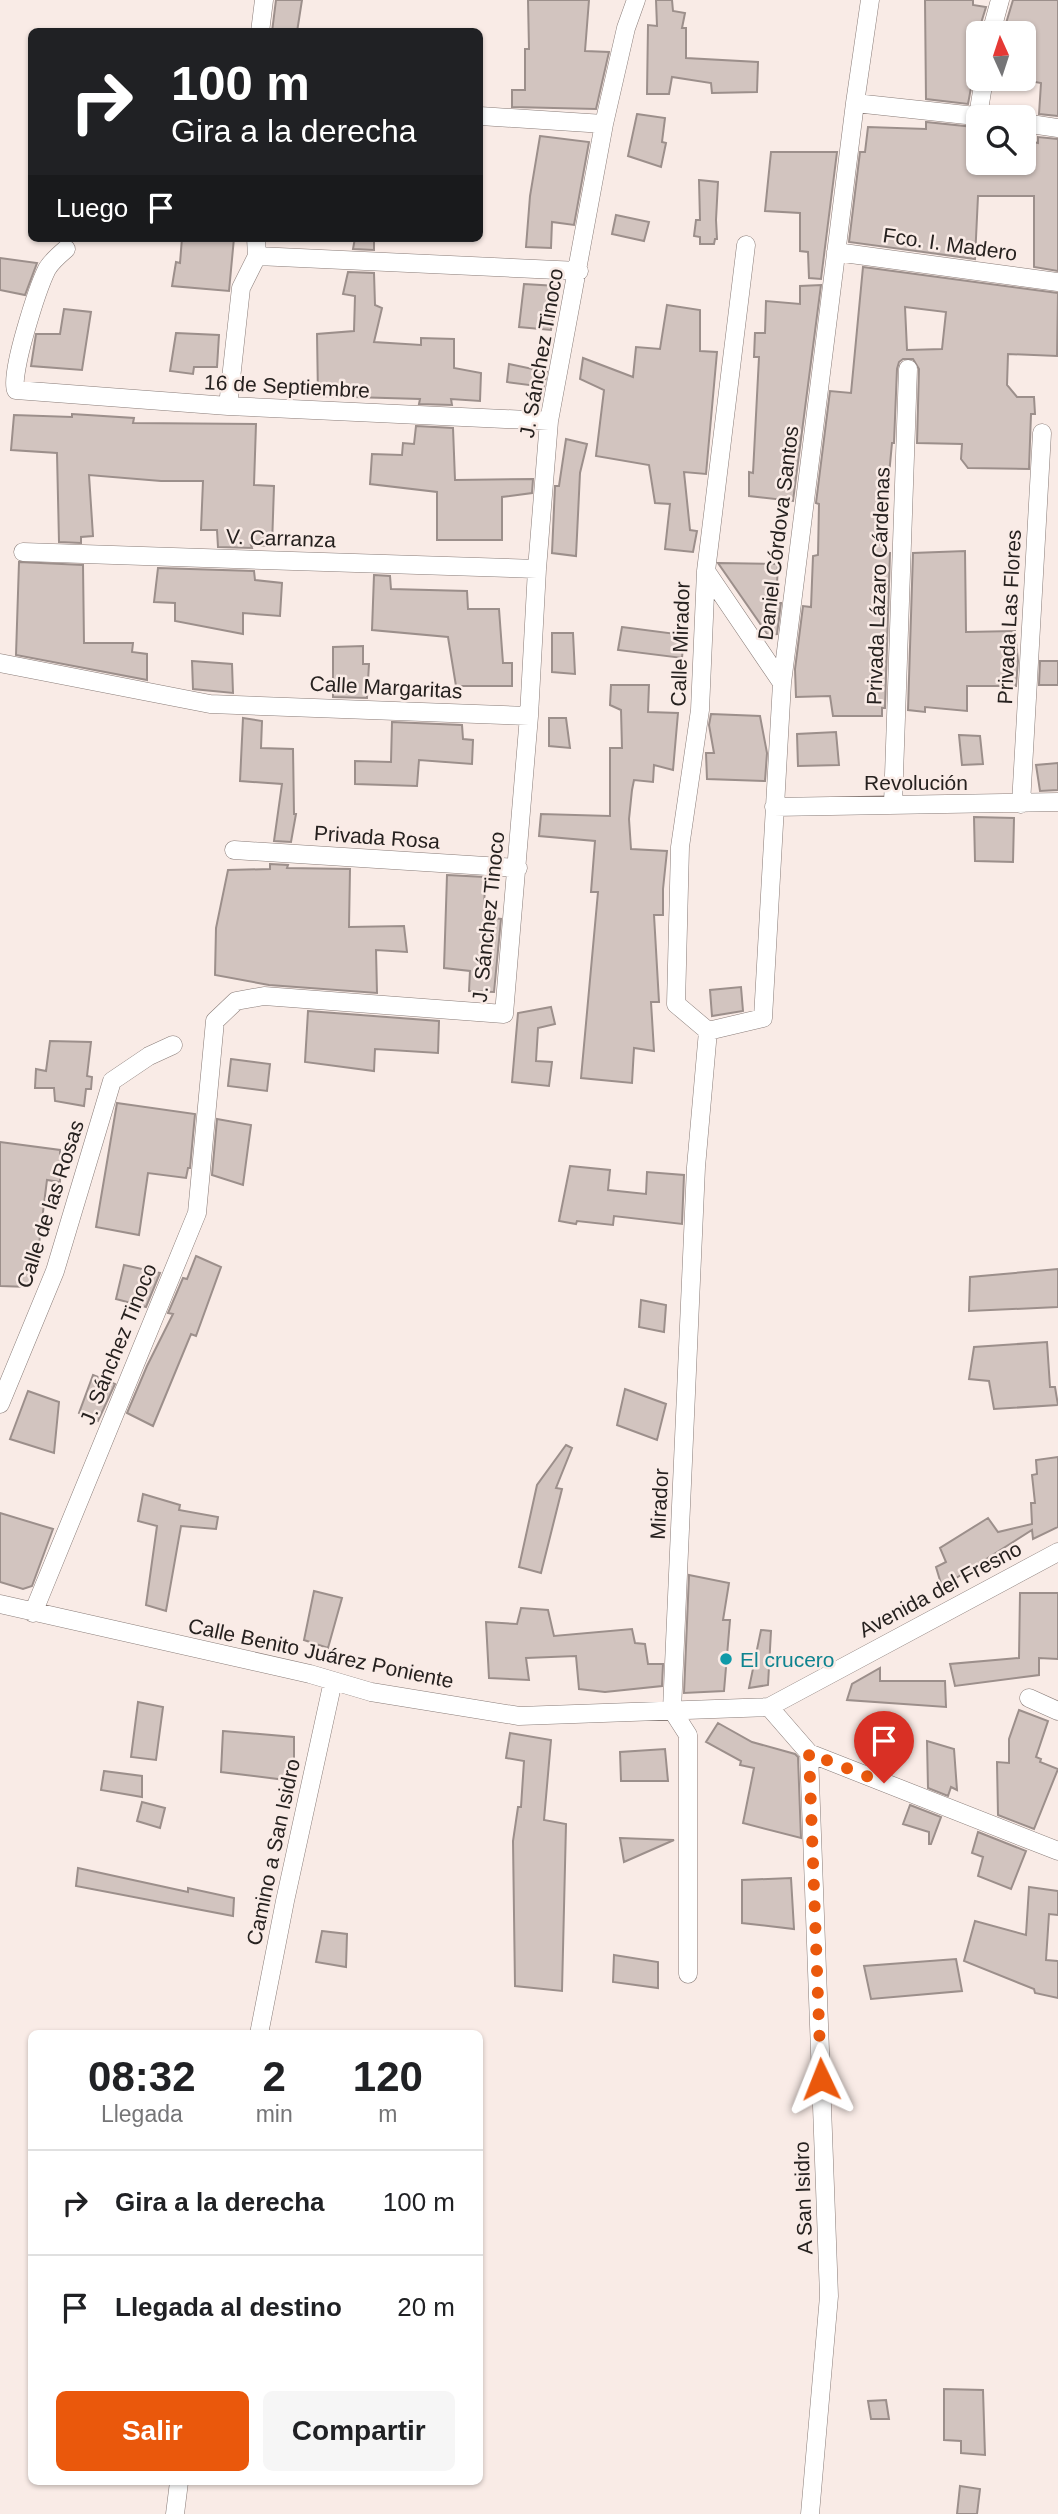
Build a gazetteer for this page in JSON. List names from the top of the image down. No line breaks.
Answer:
{"streets":{"street":["Fco. I. Madero","J. Sánchez Tinoco","16 de Septiembre","Daniel Córdova Santos","V. Carranza","Privada Lázaro Cárdenas","Privada Las Flores","Calle Mirador","Calle Margaritas","Revolución","Privada Rosa","Calle de las Rosas","Mirador","Avenida del Fresno","Calle Benito Juárez Poniente","Camino a San Isidro","A San Isidro"]},"crossings":[["Fco. I. Madero","Daniel Córdova Santos"],["J. Sánchez Tinoco","16 de Septiembre"],["J. Sánchez Tinoco","V. Carranza"],["J. Sánchez Tinoco","Calle Margaritas"],["J. Sánchez Tinoco","Privada Rosa"],["J. Sánchez Tinoco","Calle Benito Juárez Poniente"],["Daniel Córdova Santos","Calle Mirador"],["Daniel Córdova Santos","Revolución"],["Daniel Córdova Santos","Mirador"],["Privada Lázaro Cárdenas","Revolución"],["Privada Las Flores","Revolución"],["Calle Mirador","Mirador"],["Mirador","Calle Benito Juárez Poniente"],["Avenida del Fresno","Calle Benito Juárez Poniente"],["Calle Benito Juárez Poniente","Camino a San Isidro"]],"places":["El crucero"],"north":"top","page":{"turn":["100 m","Gira a la derecha"],"then":"Luego","eta":["08:32","Llegada","2","min","120","m"],"list":[{"name":"Gira a la derecha","value":"100 m"},{"name":"Llegada al destino","value":"20 m"}],"buttons":["Salir","Compartir"]}}
